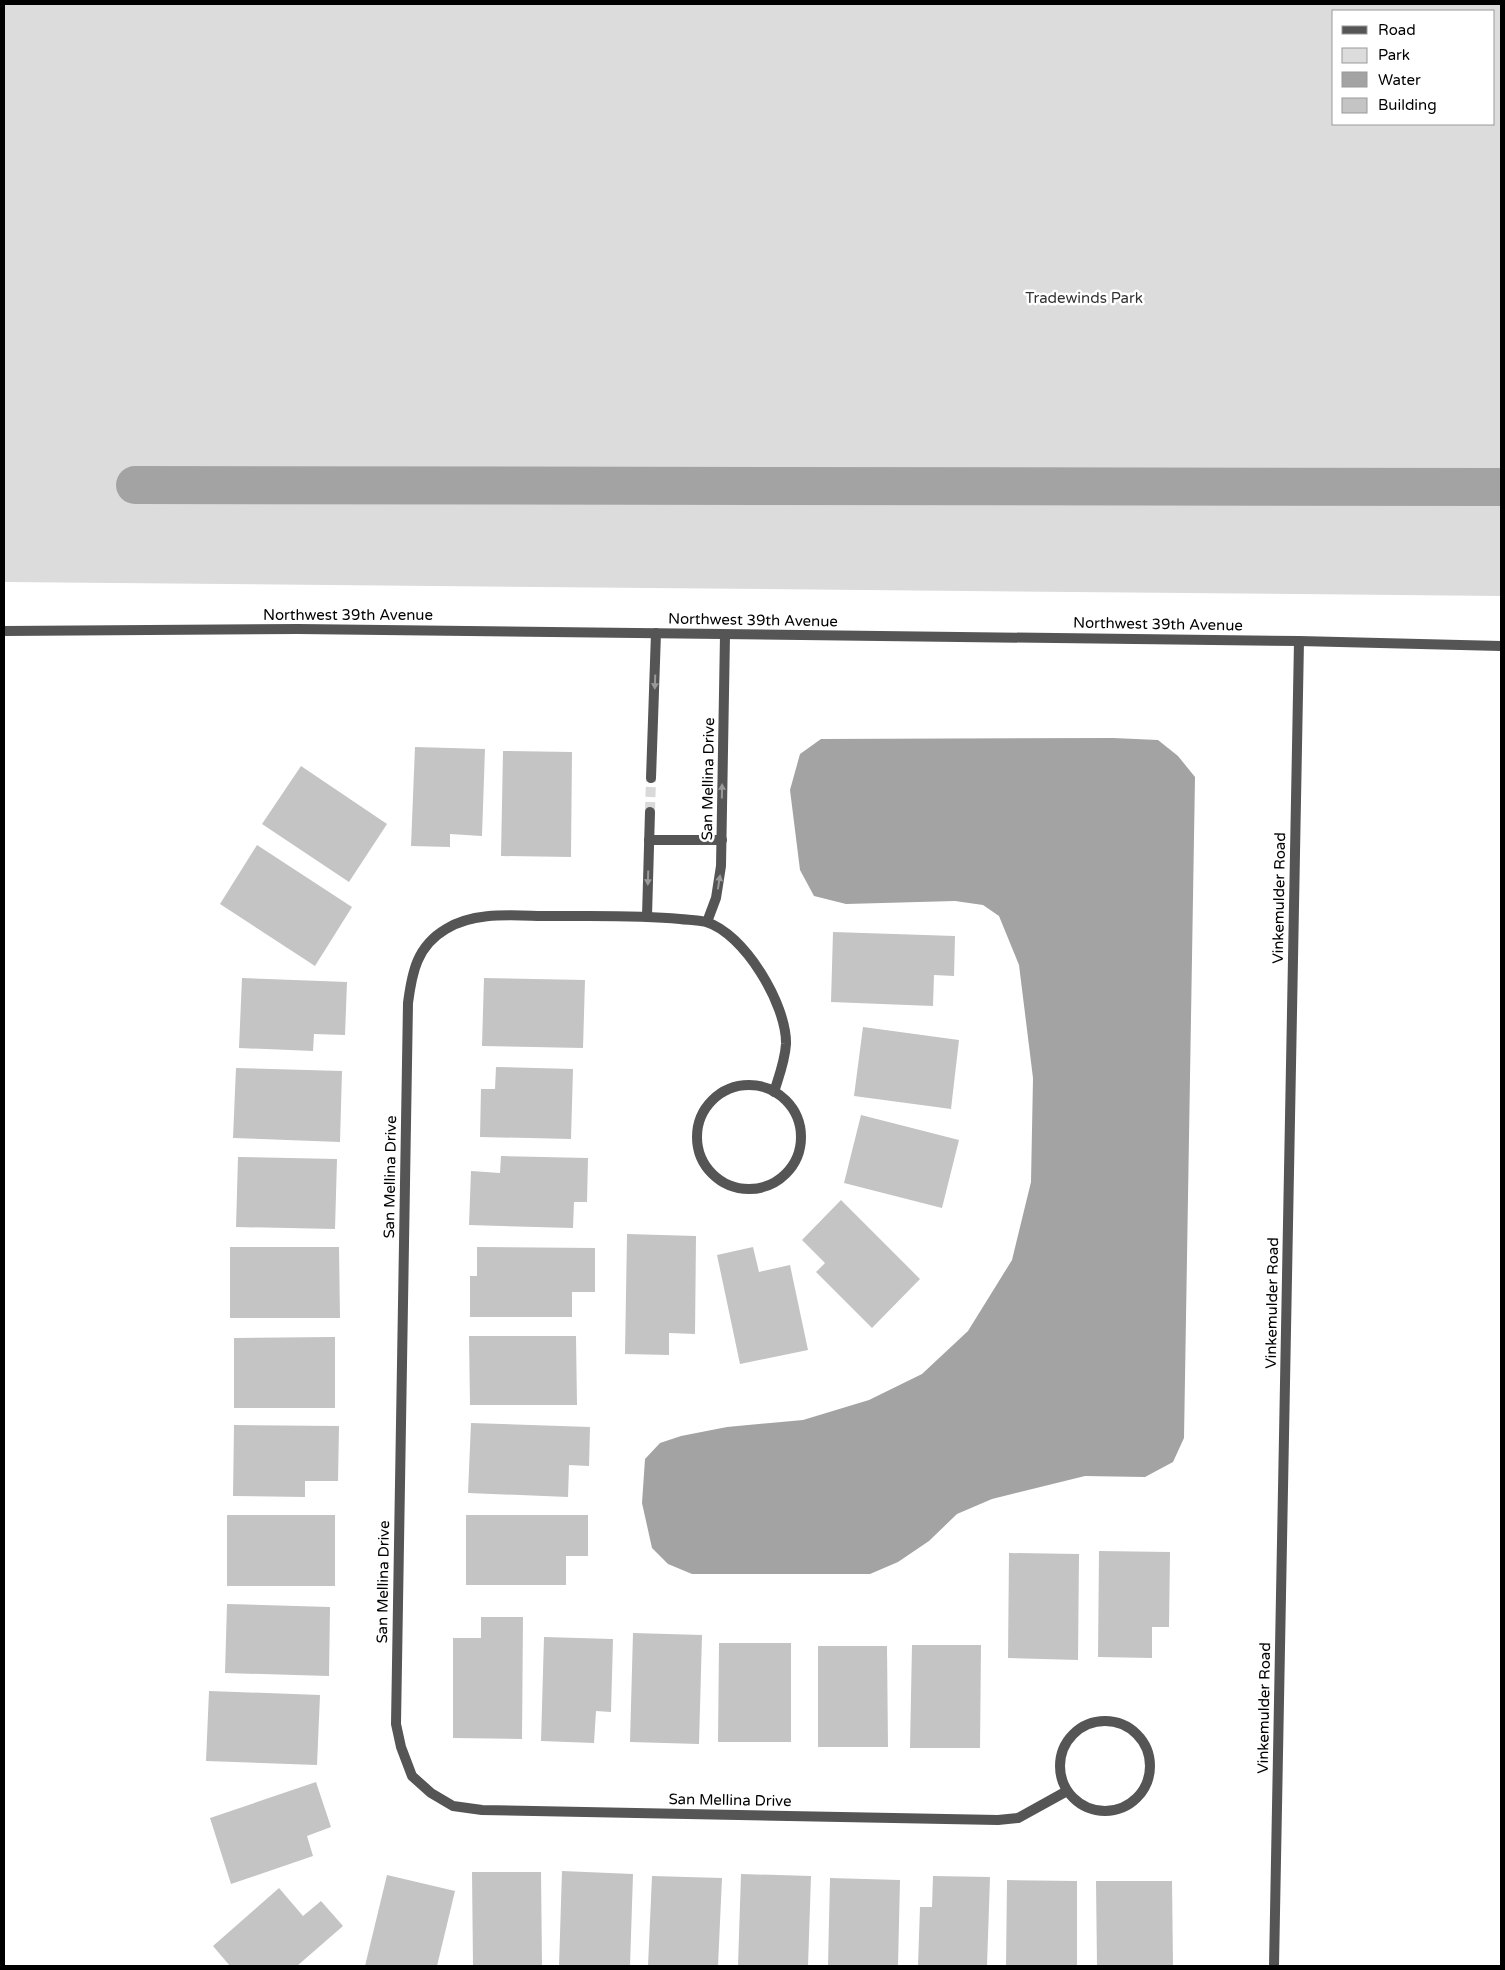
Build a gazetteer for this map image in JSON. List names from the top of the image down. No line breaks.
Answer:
{"streets":{"street":["Northwest 39th Avenue","San Mellina Drive","Vinkemulder Road"]},"crossings":[["Northwest 39th Avenue","San Mellina Drive"],["Northwest 39th Avenue","Vinkemulder Road"]],"parks":["Tradewinds Park"],"legend":["Road","Park","Water","Building"]}
